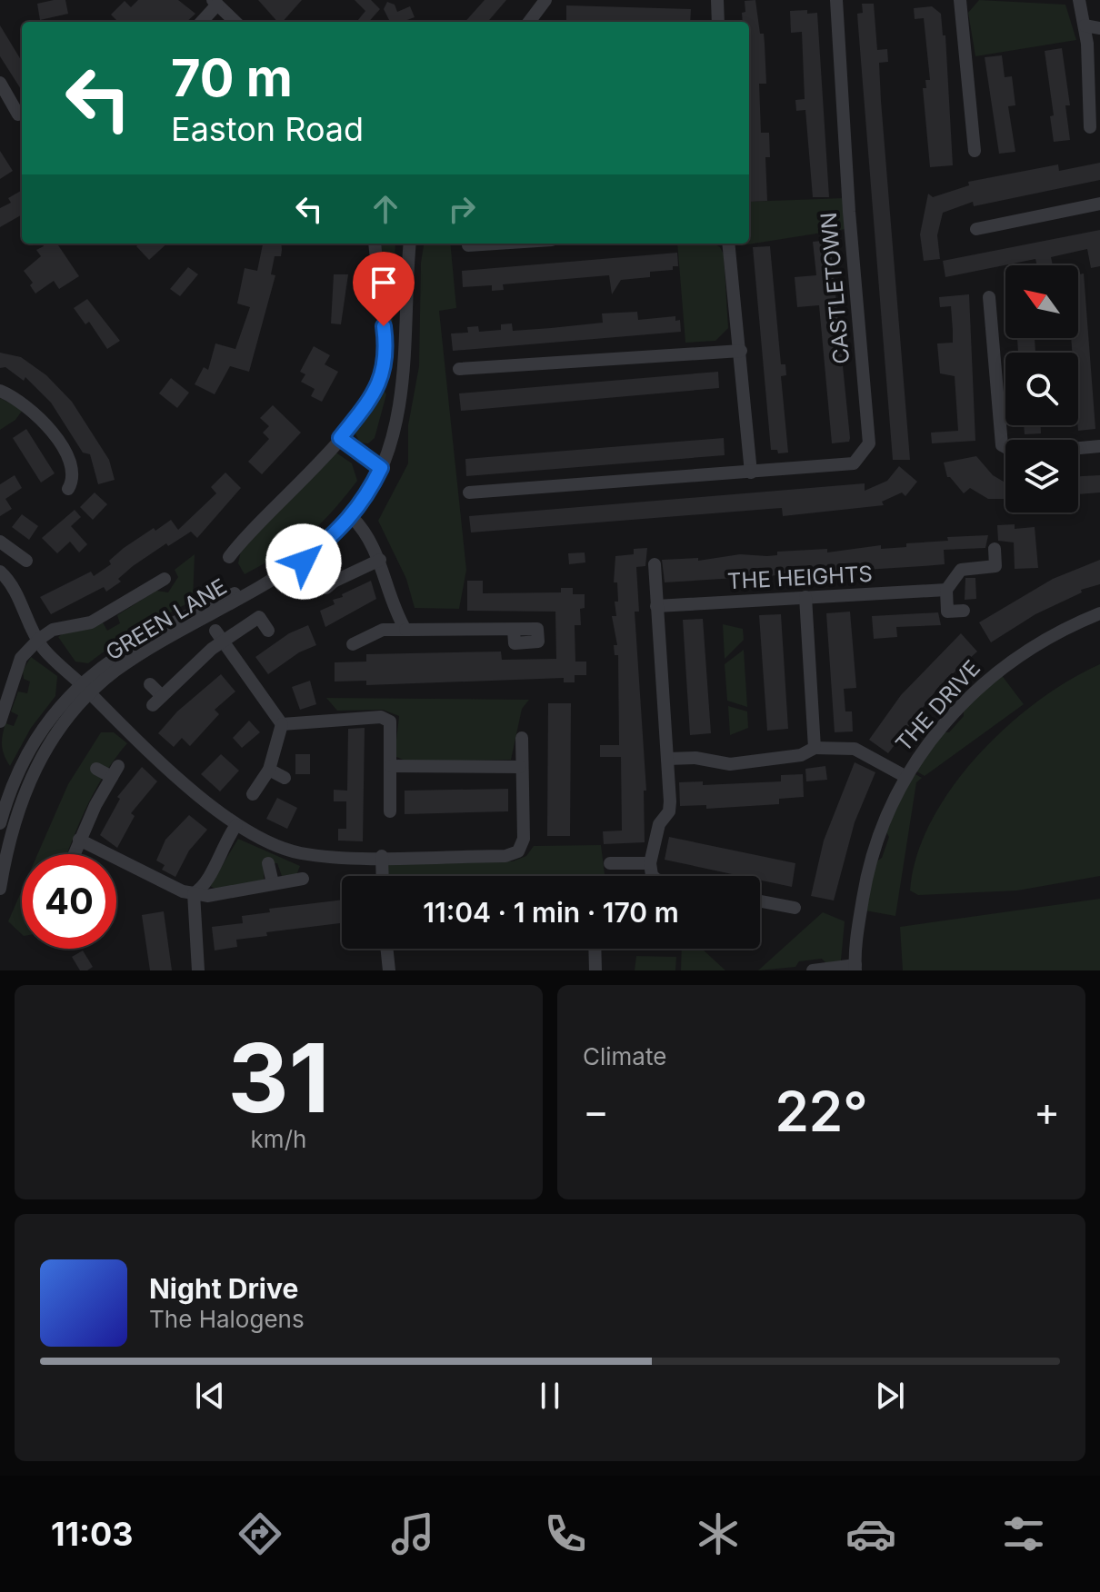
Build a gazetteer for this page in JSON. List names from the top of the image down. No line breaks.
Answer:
{"streets":{"street":["CASTLETOWN","THE HEIGHTS","GREEN LANE","THE DRIVE"]},"north":"top left","page":{"turn":["70 m","Easton Road"],"limit":"40","trip":"11:04 · 1 min · 170 m","tile":[["31","km/h"],"Climate"],"heat":["−","22°","+"],"song":["Night Drive","The Halogens"],"tabs":"11:03"}}
